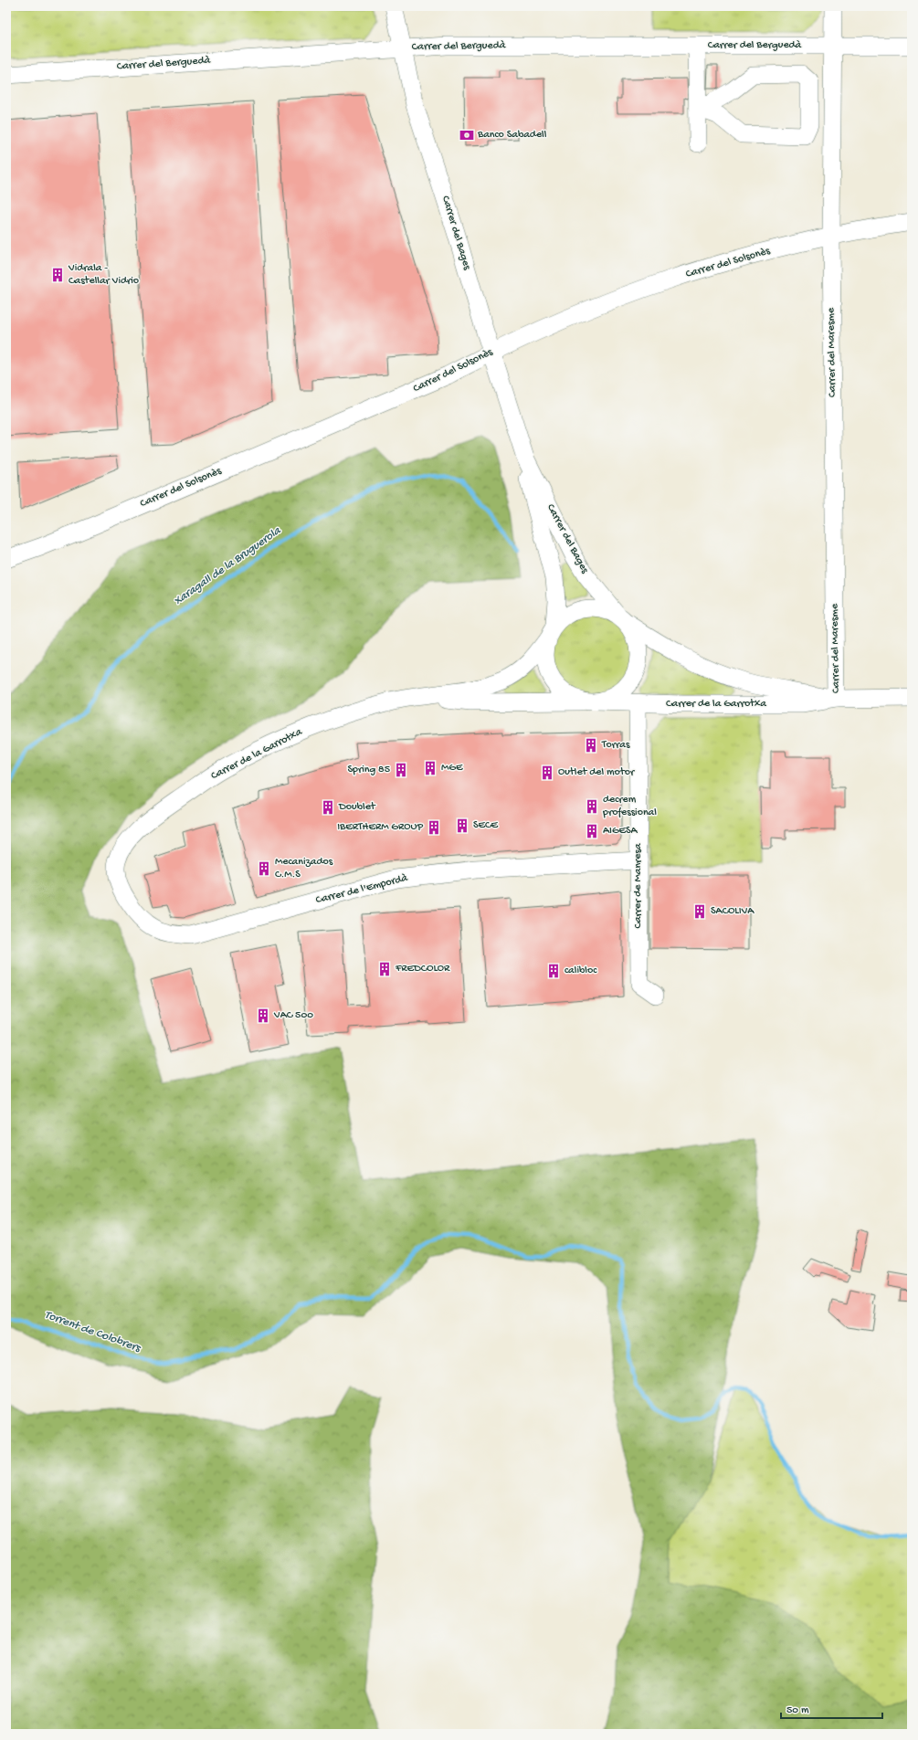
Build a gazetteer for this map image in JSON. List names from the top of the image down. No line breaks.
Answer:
{"streets":{"street":["Carrer del Berguedà","Carrer del Bages","Carrer del Solsonès","Carrer del Maresme","Carrer de la Garrotxa","Carrer de Manresa","Carrer de l'Empordà"]},"crossings":[["Carrer del Berguedà","Carrer del Bages"],["Carrer del Berguedà","Carrer del Maresme"],["Carrer del Bages","Carrer del Solsonès"],["Carrer del Bages","Carrer de la Garrotxa"],["Carrer del Solsonès","Carrer del Maresme"],["Carrer del Maresme","Carrer de la Garrotxa"],["Carrer de la Garrotxa","Carrer de Manresa"],["Carrer de la Garrotxa","Carrer de l'Empordà"],["Carrer de Manresa","Carrer de l'Empordà"]],"water":["Xaragall de la Bruguerola","Torrent de Colobrers"],"places":{"bank":["Banco Sabadell"],"building":["Vidrala - Castellar Vidrio","Torras","MGE","Spring 85","Outlet del motor","decrem professional","Doublet","SECE","IBERTHERM GROUP","AIGESA","Mecanizados C.M.S","SACOLIVA","FREDCOLOR","calibloc","VAC 500"]},"scale_bar":"50 m"}
